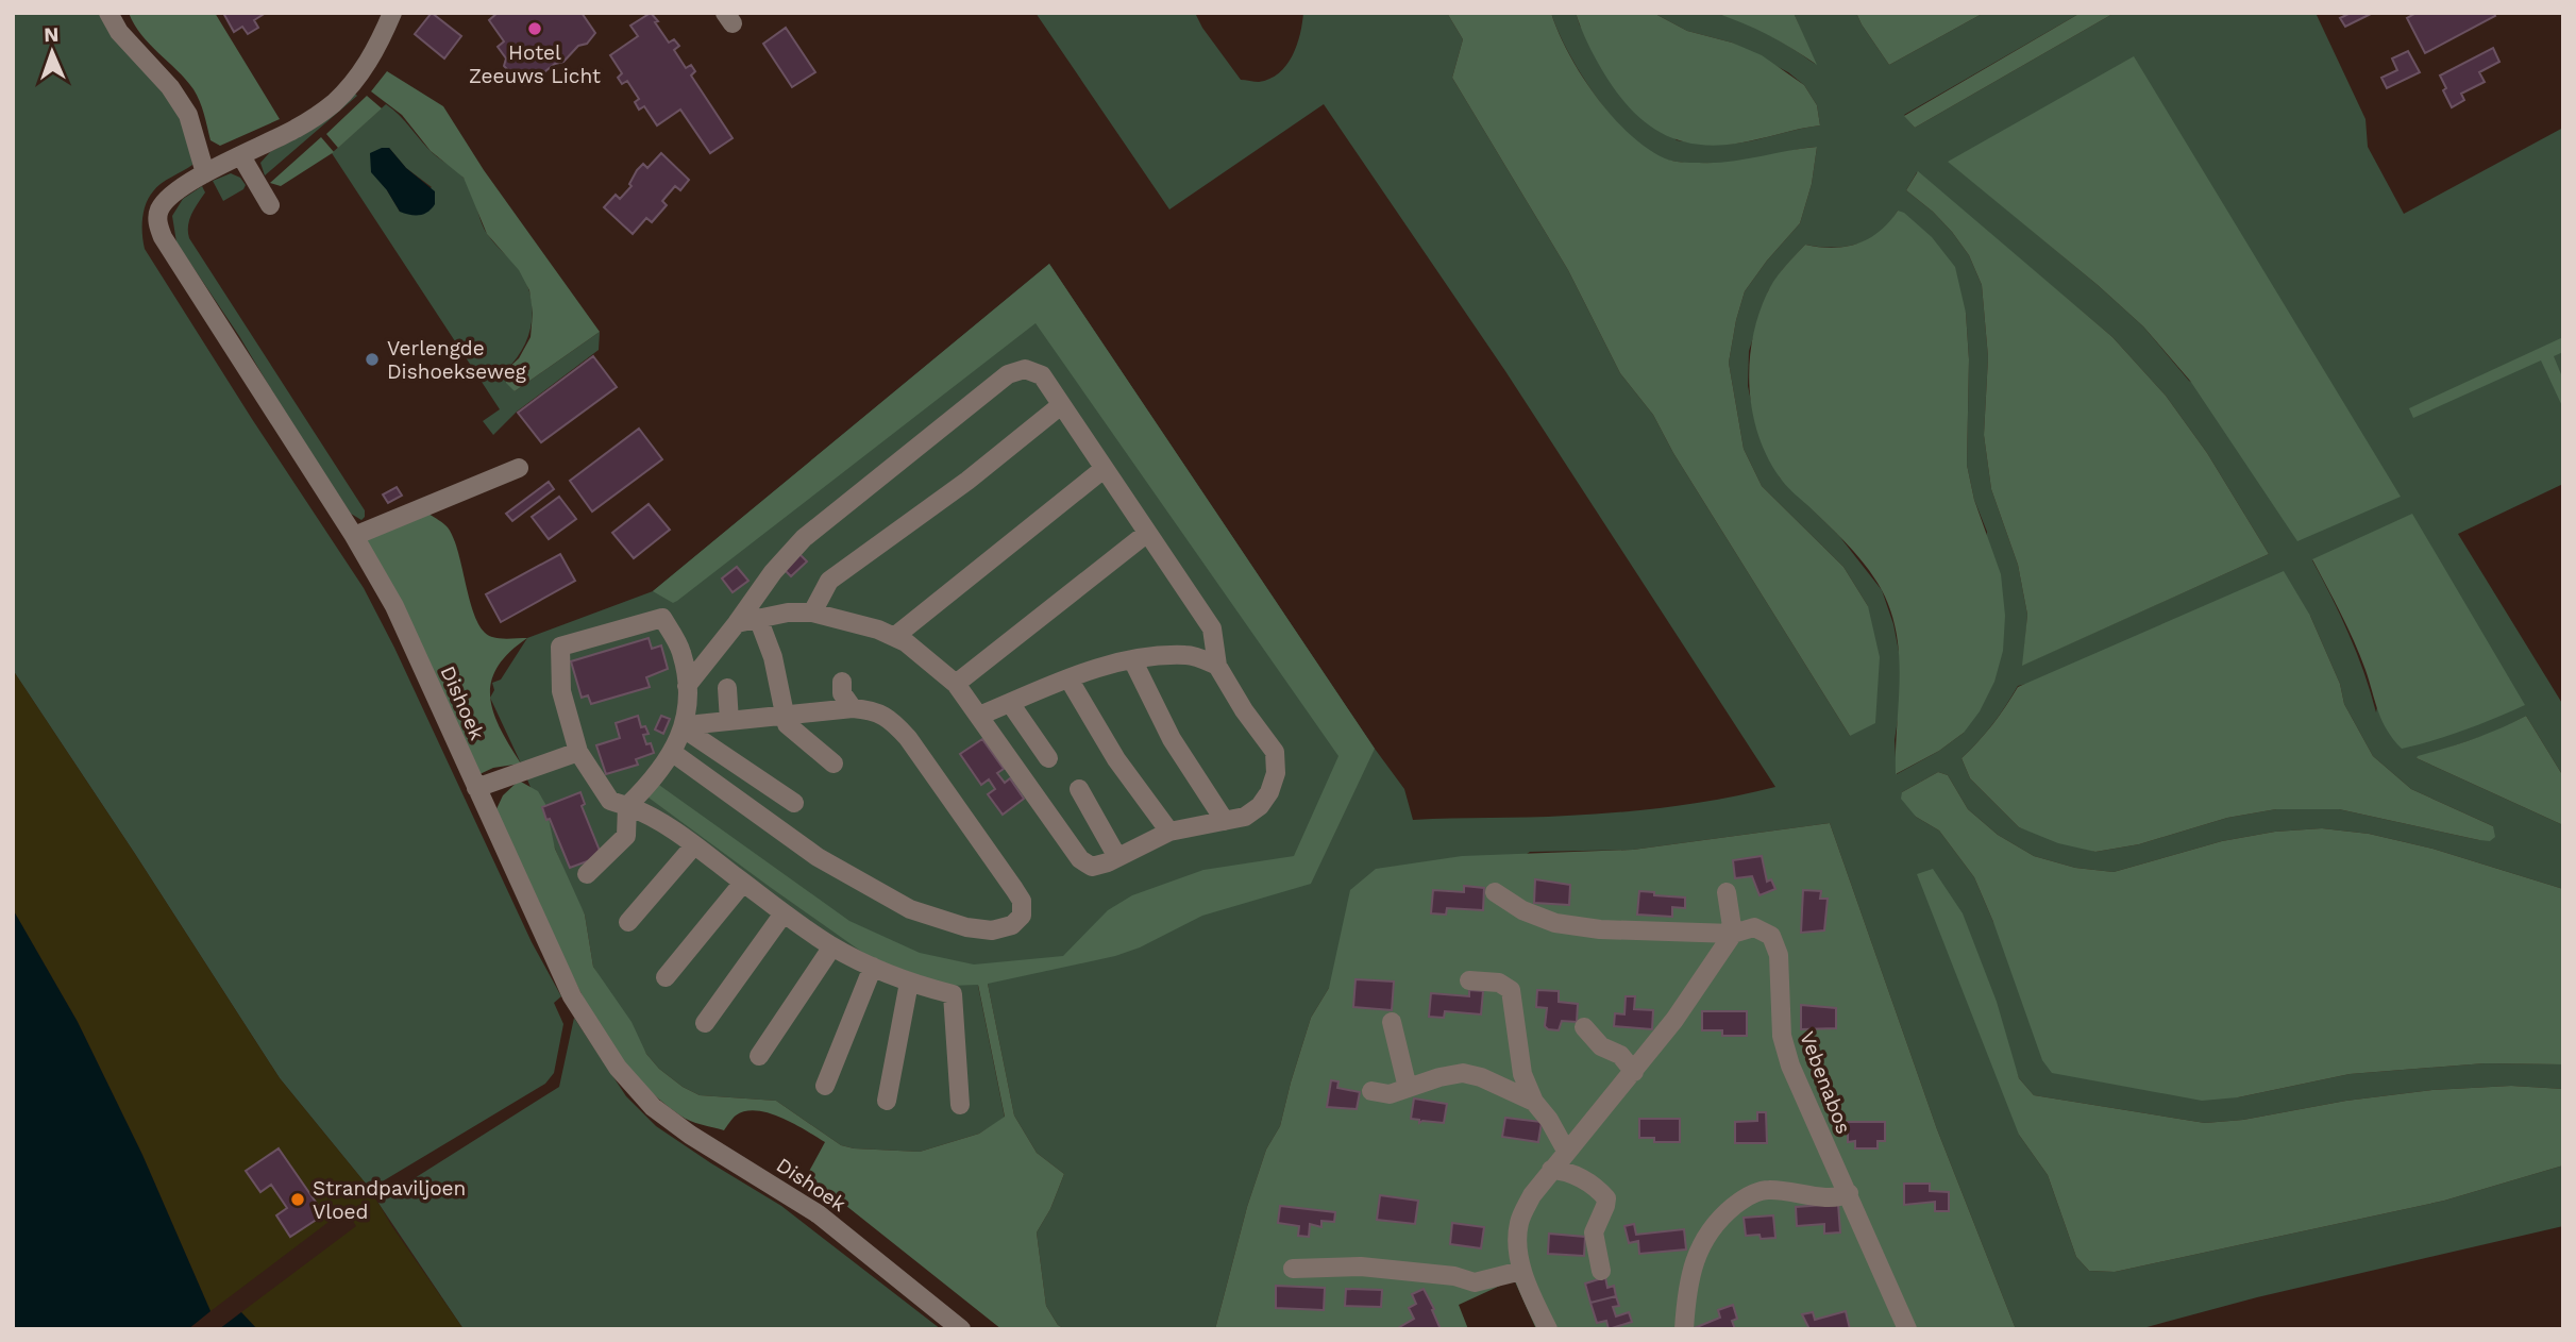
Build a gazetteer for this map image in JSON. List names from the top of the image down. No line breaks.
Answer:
{"streets":{"street":["Dishoek","Vebenabos"]},"places":["Hotel Zeeuws Licht","Verlengde Dishoekseweg","Strandpaviljoen Vloed"],"north":"top"}
